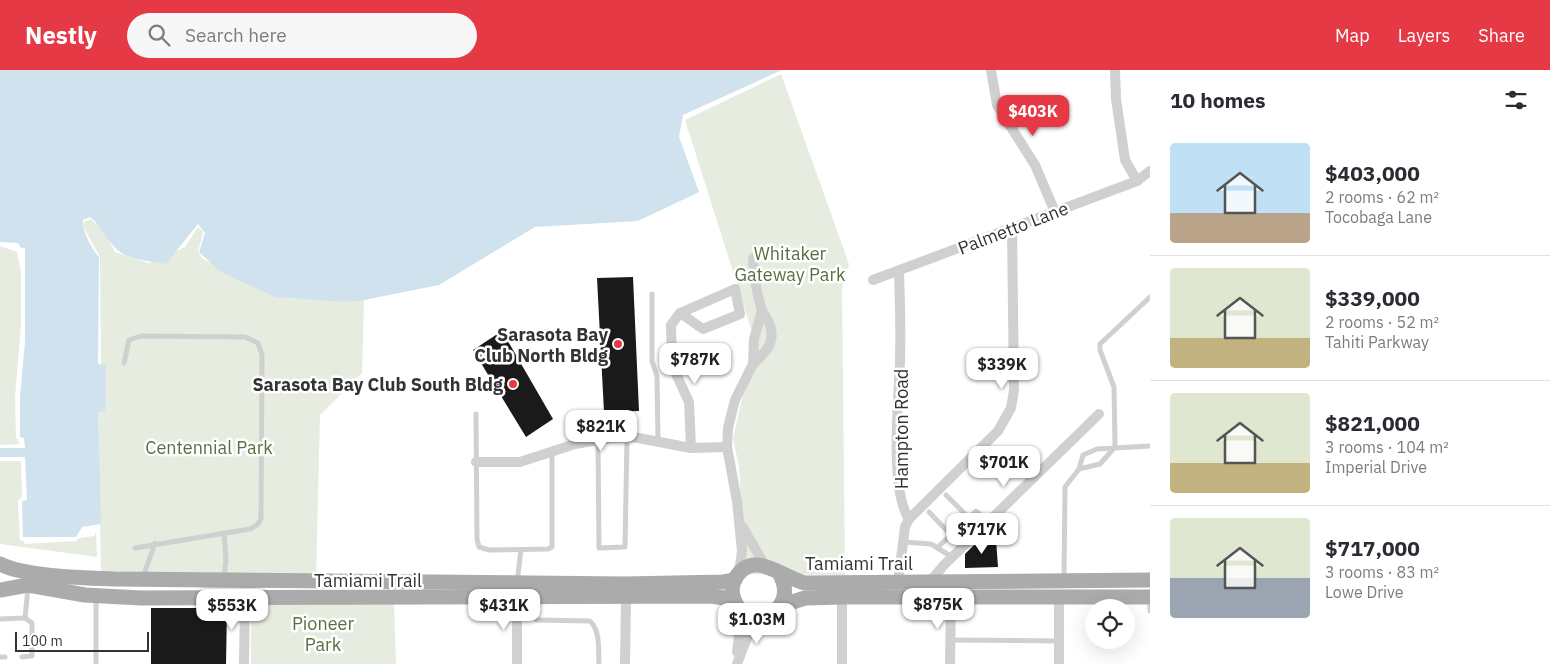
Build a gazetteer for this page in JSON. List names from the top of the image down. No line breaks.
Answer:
{"streets":{"main road":["Tamiami Trail"],"street":["Palmetto Lane","Hampton Road"]},"crossings":[["Palmetto Lane","Hampton Road"]],"parks":["Whitaker Gateway Park","Centennial Park","Pioneer Park"],"places":["Sarasota Bay Club North Bldg","Sarasota Bay Club South Bldg"],"scale_bar":"100 m","page":{"header":"Nestly","search":"Search here","nav":["Map","Layers","Share"],"heading":"10 homes","price":["$403K","$787K","$339K","$821K","$701K","$717K","$875K","$553K","$431K","$1.03M"],"list":[{"name":"$403,000","note":"2 rooms · 62 m² · Tocobaga Lane"},{"name":"$339,000","note":"2 rooms · 52 m² · Tahiti Parkway"},{"name":"$821,000","note":"3 rooms · 104 m² · Imperial Drive"},{"name":"$717,000","note":"3 rooms · 83 m² · Lowe Drive"}],"scale":"100 m"}}
